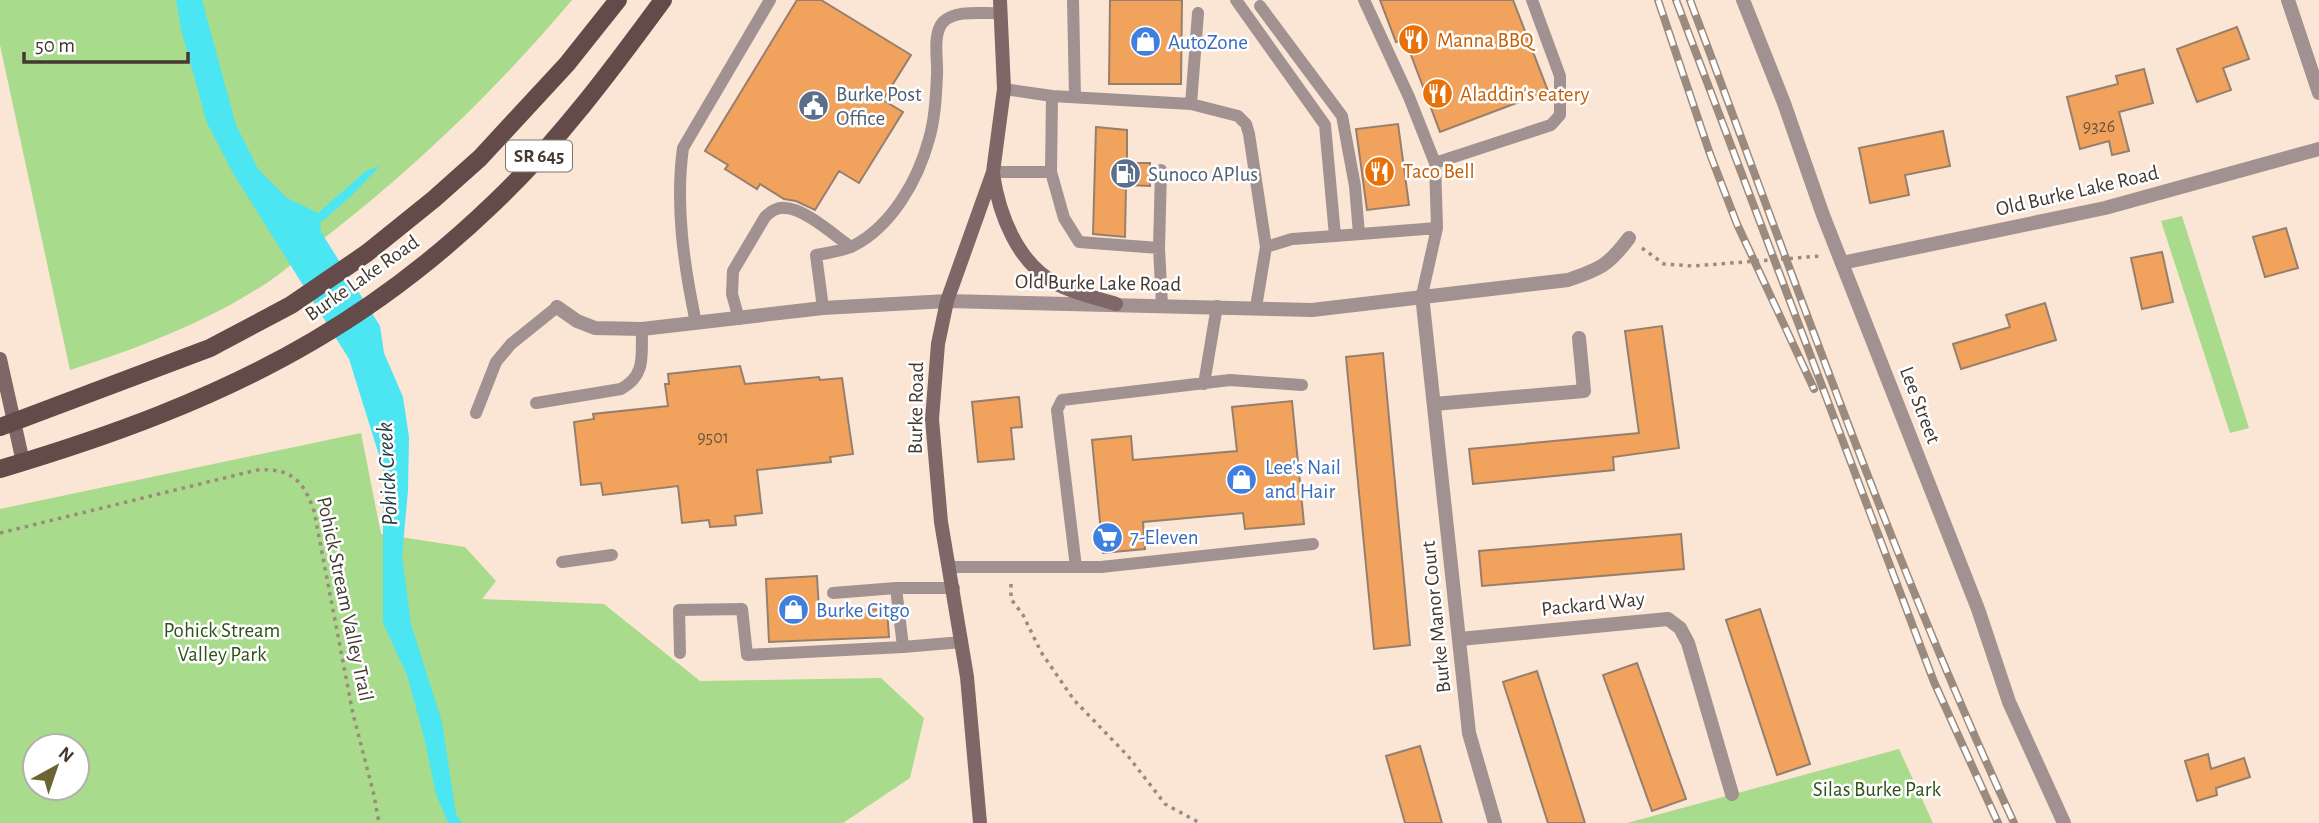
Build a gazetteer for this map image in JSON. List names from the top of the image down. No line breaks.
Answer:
{"streets":{"main road":["SR 645","Burke Lake Road"],"street":["Old Burke Lake Road","Lee Street","Burke Road","Packard Way","Burke Manor Court"],"path":["Pohick Stream Valley Trail"]},"crossings":[["Old Burke Lake Road","Lee Street"],["Old Burke Lake Road","Burke Road"],["Old Burke Lake Road","Burke Manor Court"],["Packard Way","Burke Manor Court"]],"water":["Pohick Creek"],"parks":["Pohick Stream Valley Park","Silas Burke Park"],"places":{"restaurant":["Manna BBQ","Aladdin's eatery","Taco Bell"],"shop":["AutoZone","Lee's Nail and Hair","Burke Citgo"],"public building":["Burke Post Office"],"fuel station":["Sunoco APlus"],"supermarket":["7-Eleven"]},"house_numbers":["9326","9501"],"scale_bar":"50 m","north":"top right"}
